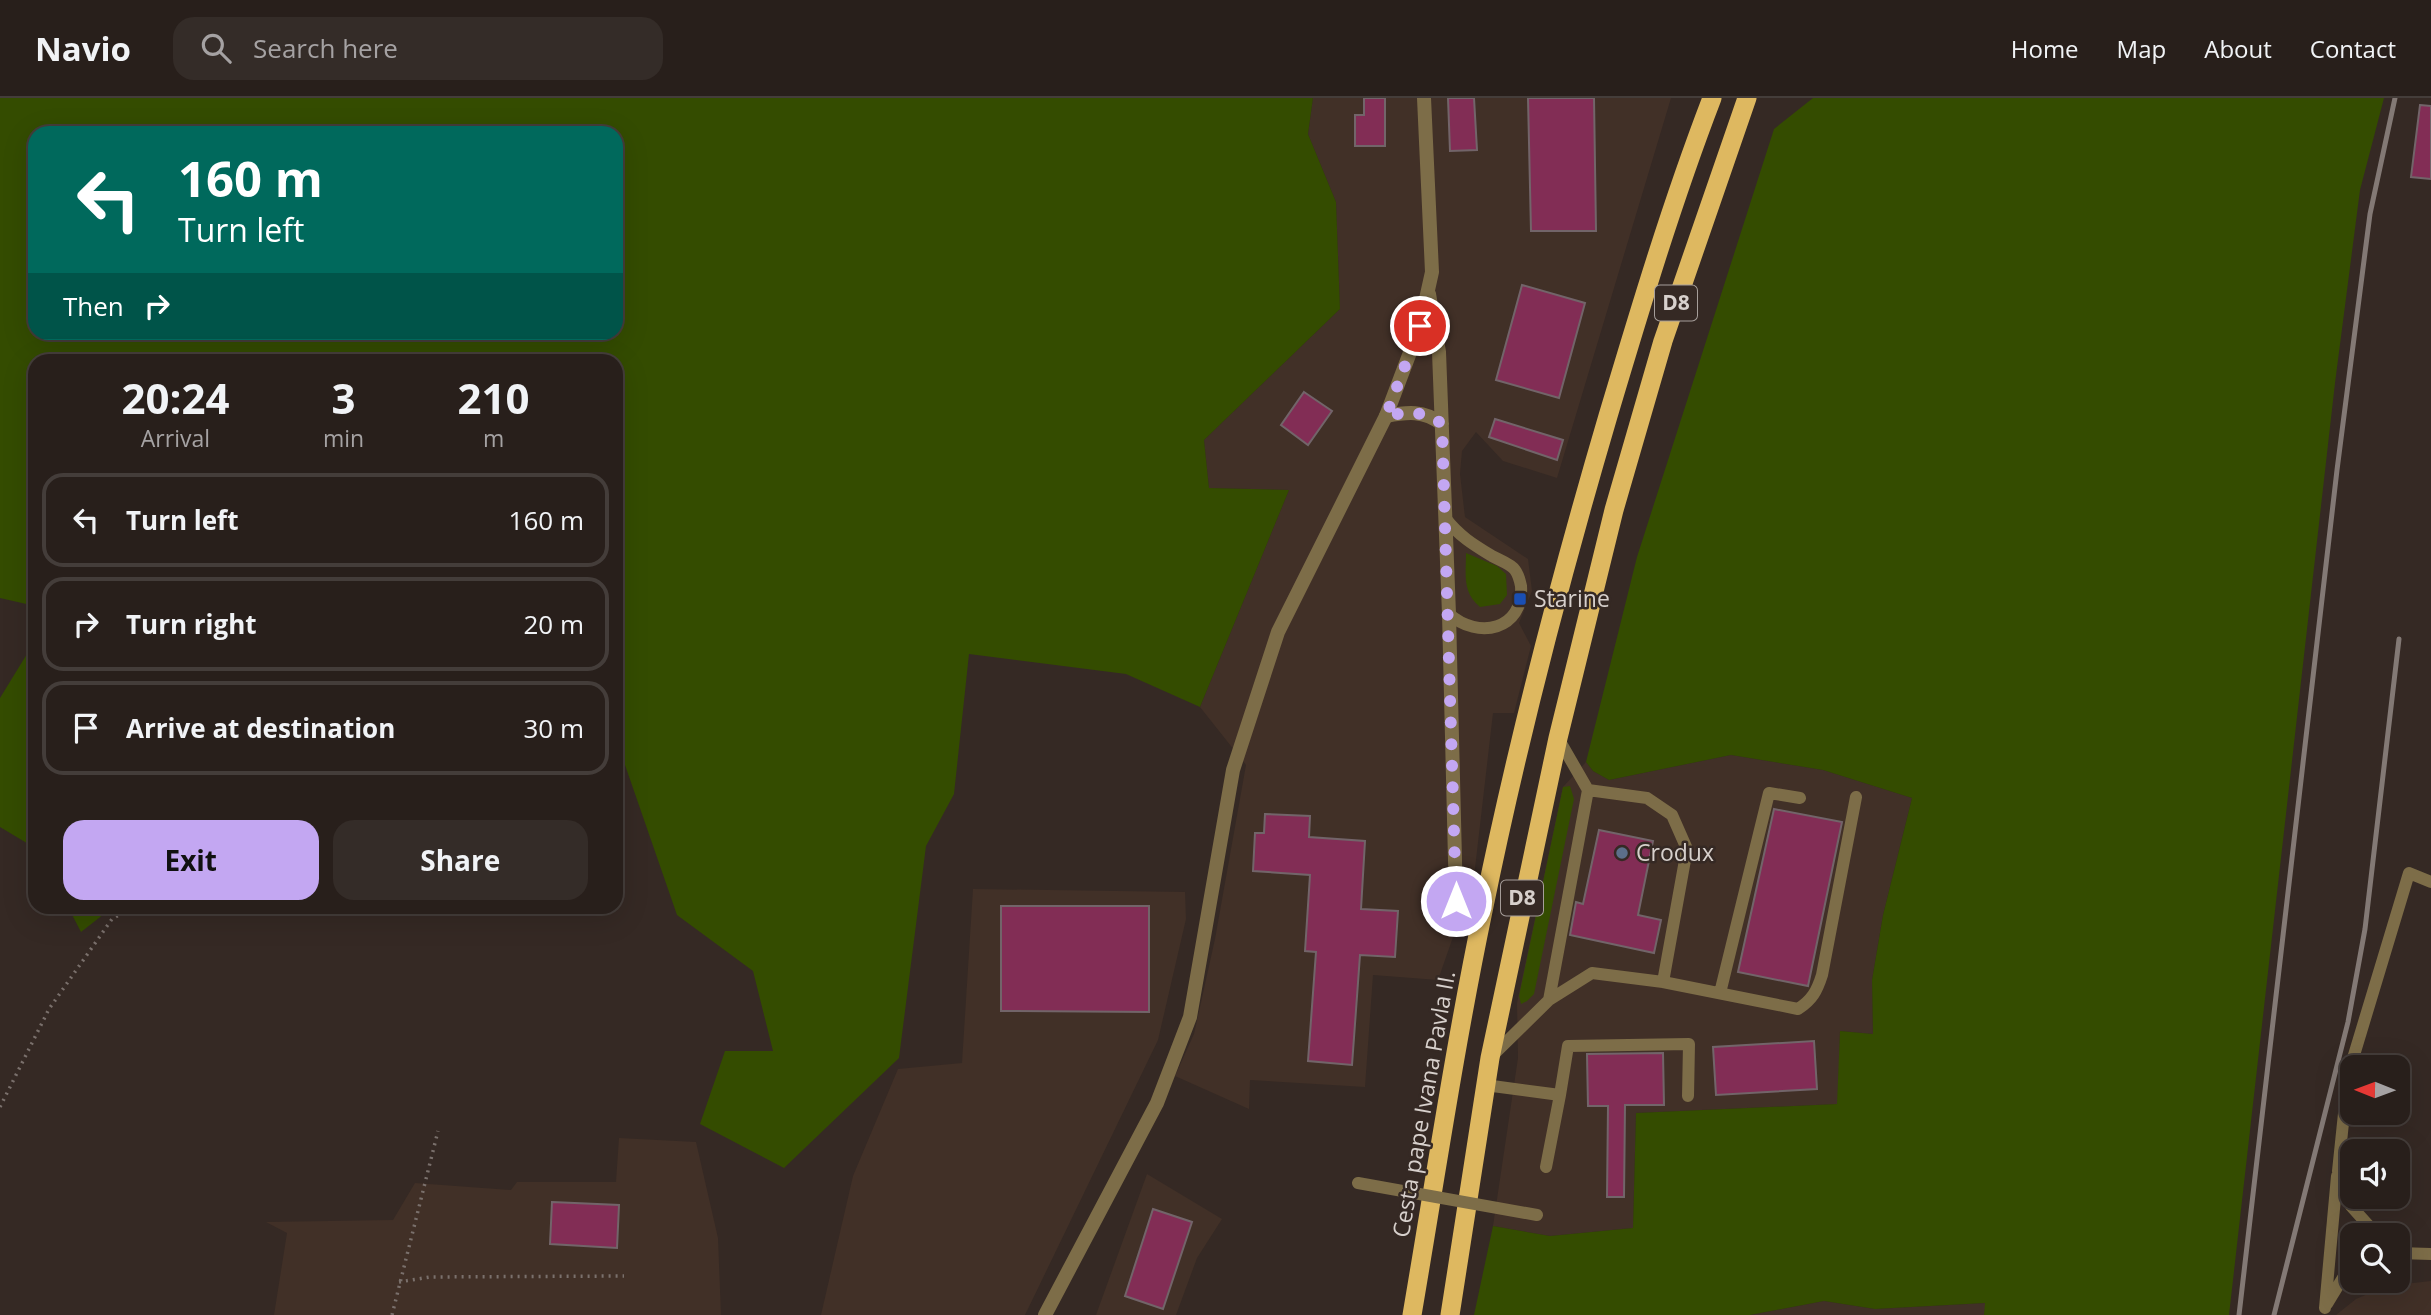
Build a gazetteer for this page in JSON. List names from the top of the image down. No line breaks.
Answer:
{"streets":{"highway":["D8","Cesta pape Ivana Pavla II."]},"places":{"transit":["Starine"],"other":["Crodux"]},"north":"left","page":{"header":"Navio","search":"Search here","nav":["Home","Map","About","Contact"],"turn":["160 m","Turn left"],"then":"Then","eta":["20:24","Arrival","3","min","210","m"],"list":[{"name":"Turn left","value":"160 m"},{"name":"Turn right","value":"20 m"},{"name":"Arrive at destination","value":"30 m"}],"buttons":["Exit","Share"]}}
